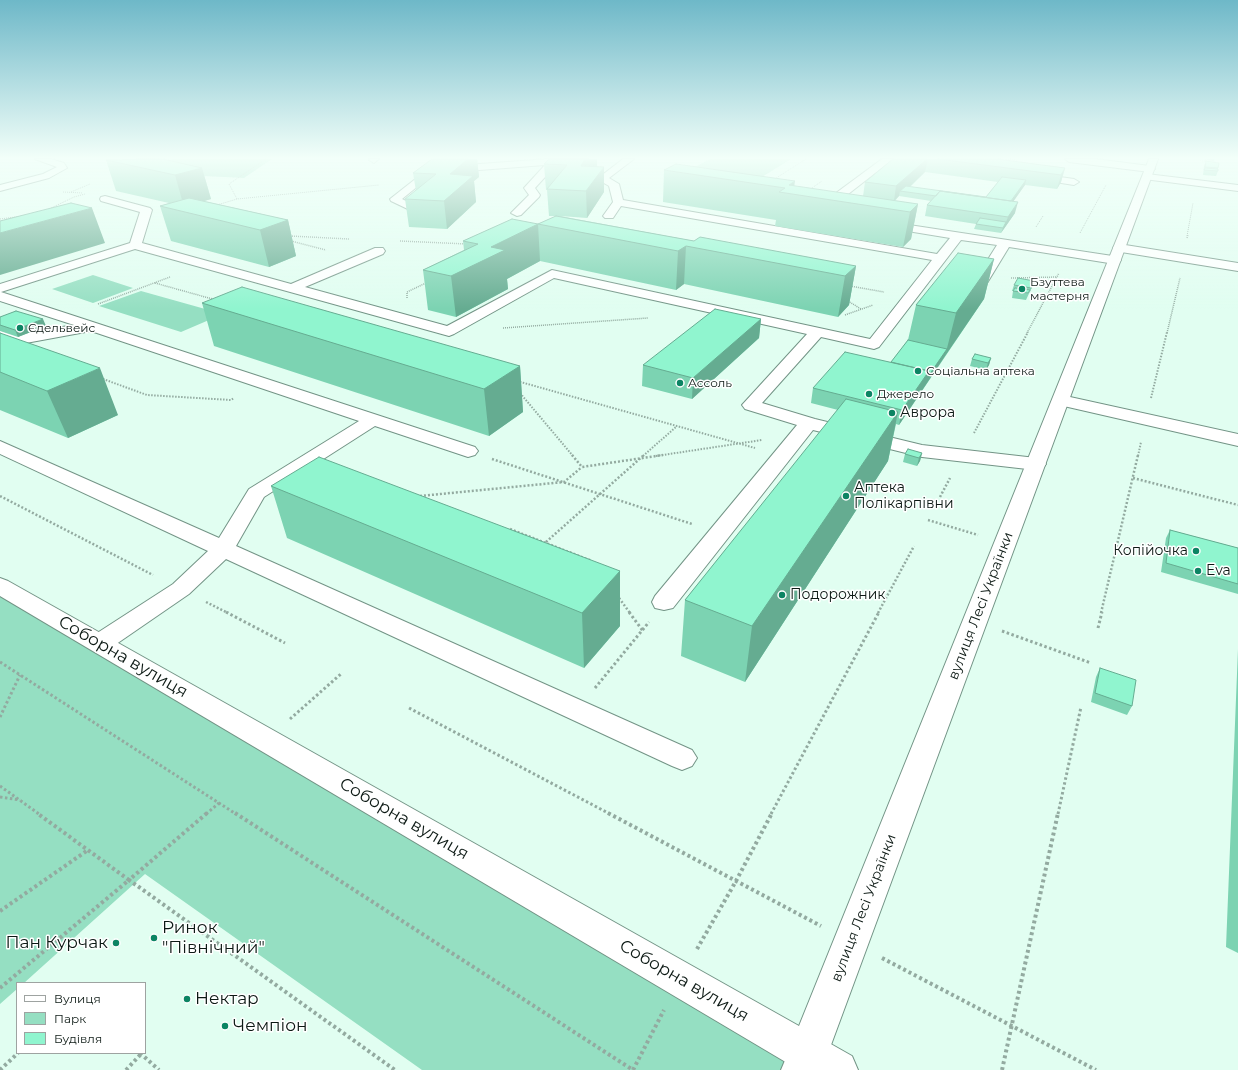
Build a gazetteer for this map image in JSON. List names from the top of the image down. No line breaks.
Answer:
{"streets":{"main road":["вулиця Лесі Українки","Соборна вулиця"]},"crossings":[["вулиця Лесі Українки","Соборна вулиця"]],"places":["Бзуттева мастерня","Єдельвейс","Соціальна аптека","Ассоль","Джерело","Аврора","Аптека Полікарпівни","Копійочка","Eva","Подорожник","Ринок \"Північний\"","Пан Курчак","Нектар","Чемпіон"],"legend":["Вулиця","Парк","Будівля"]}
